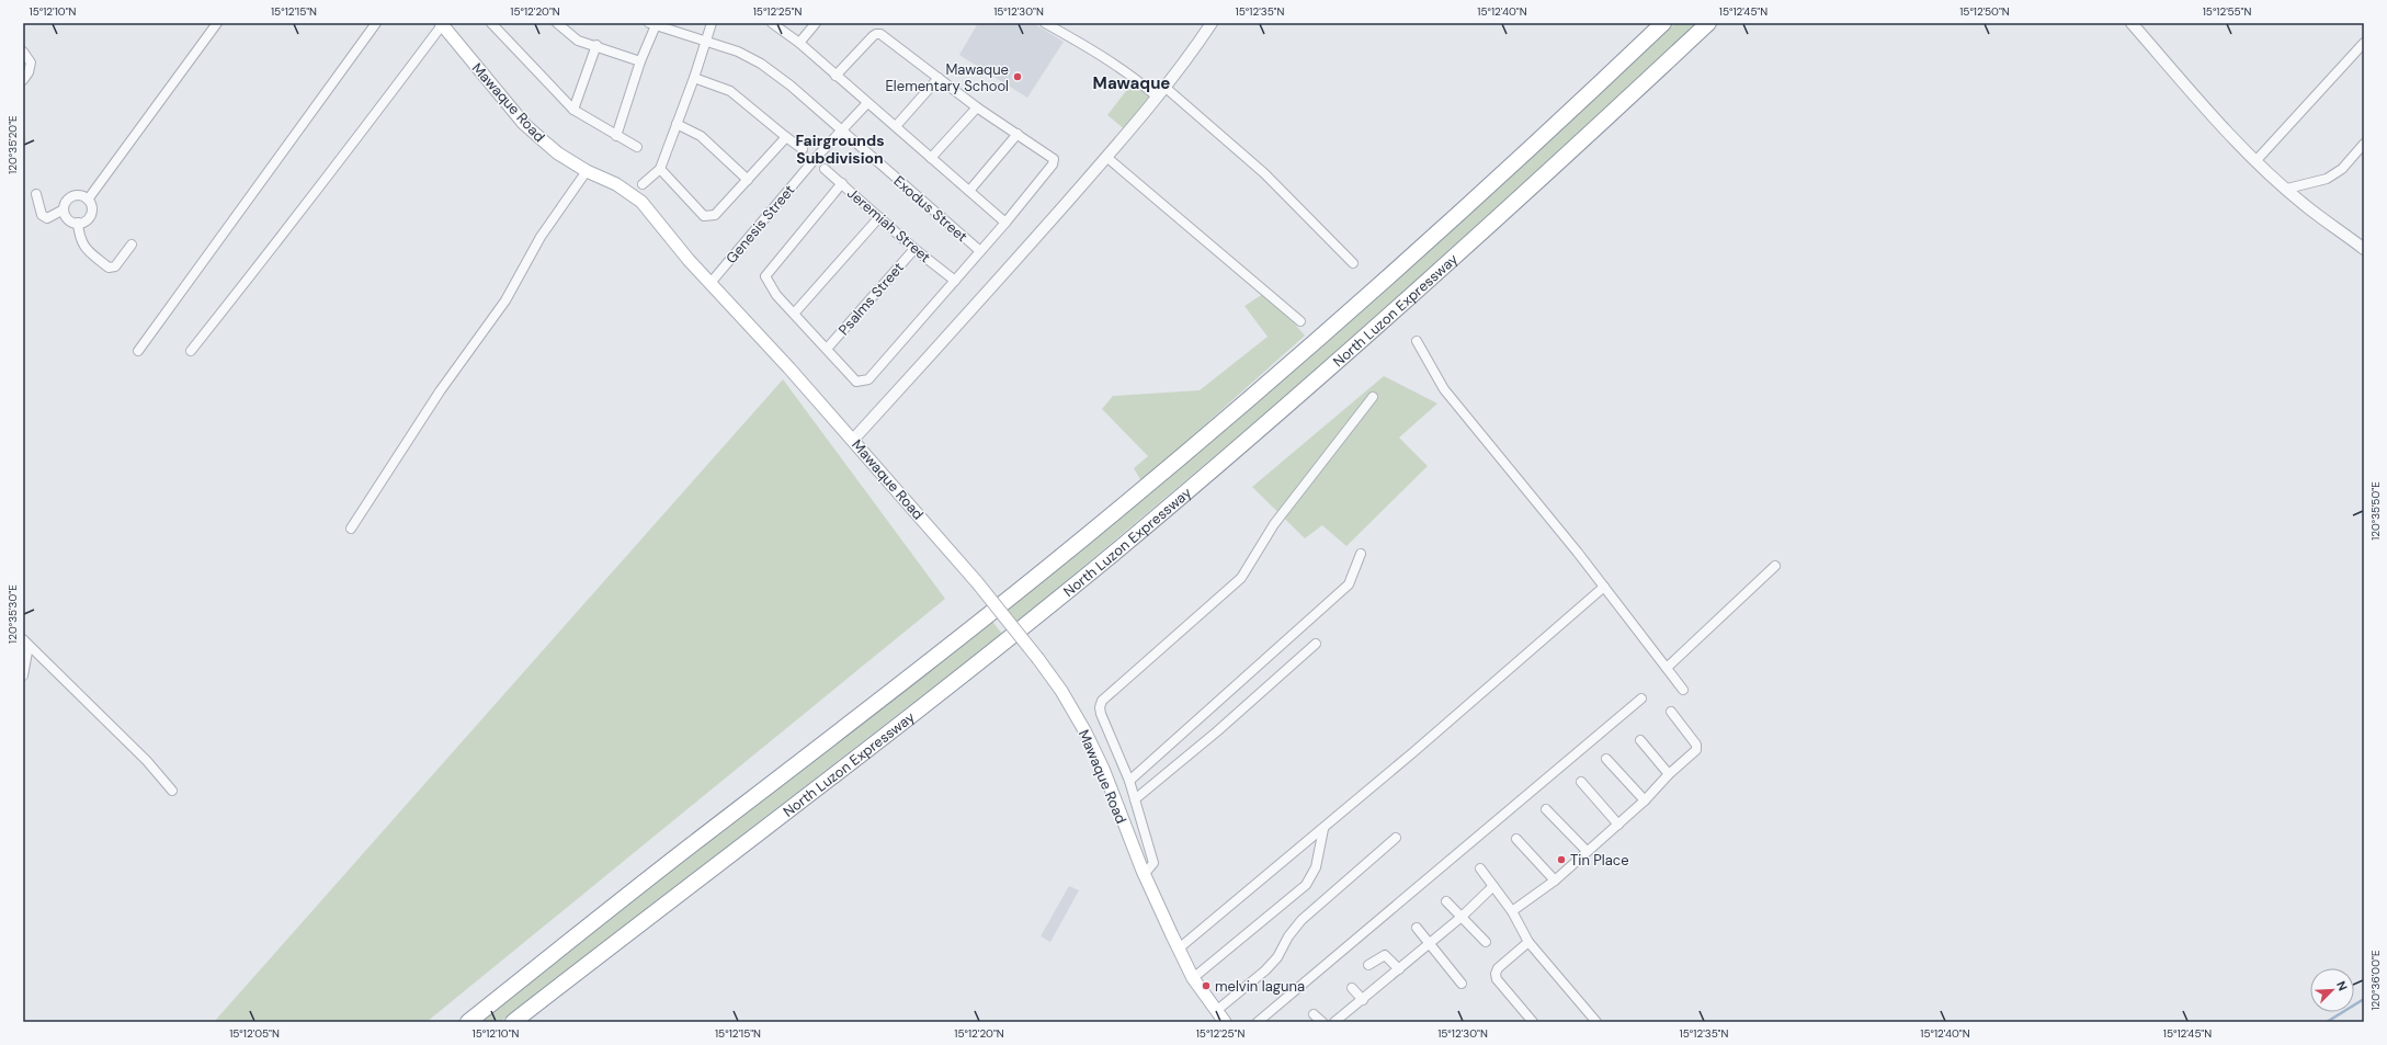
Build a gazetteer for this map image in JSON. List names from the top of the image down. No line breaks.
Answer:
{"streets":{"highway":["North Luzon Expressway"],"main road":["Mawaque Road"],"street":["Exodus Street","Genesis Street","Jeremiah Street","Psalms Street"]},"crossings":[["Mawaque Road","Genesis Street"],["Exodus Street","Genesis Street"],["Jeremiah Street","Psalms Street"]],"districts":["Mawaque","Fairgrounds Subdivision"],"places":["Mawaque Elementary School","Tin Place","melvin laguna"],"north":"top right","coordinates":["15°12'10\"N","15°12'15\"N","15°12'20\"N","15°12'25\"N","15°12'30\"N","15°12'35\"N","15°12'40\"N","15°12'45\"N","15°12'50\"N","15°12'55\"N","120°35'20\"E","120°35'50\"E","120°35'30\"E","120°36'00\"E","15°12'05\"N"]}
